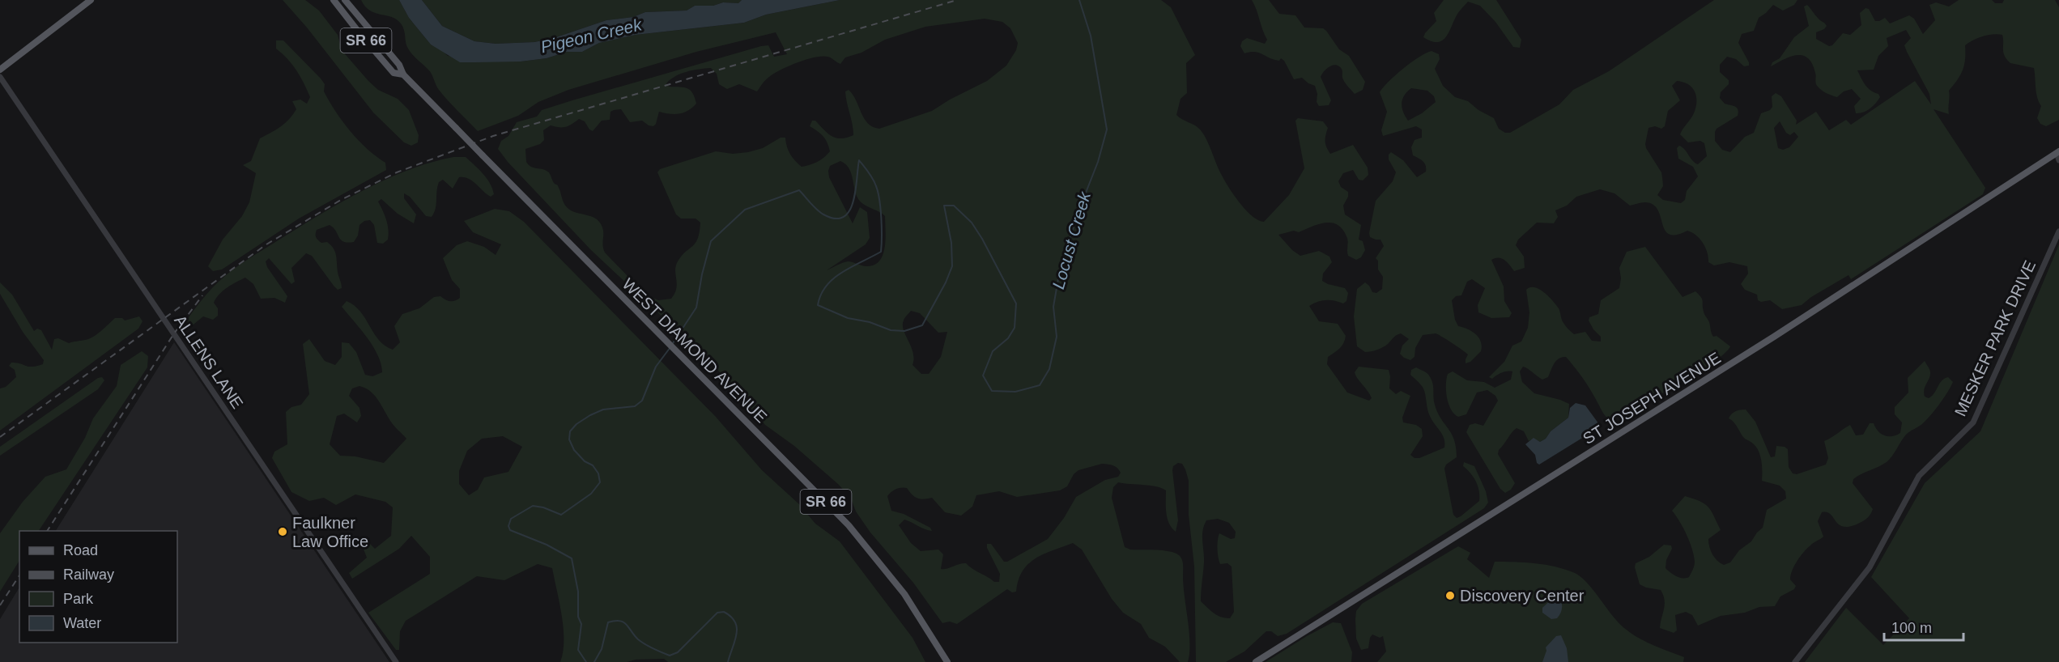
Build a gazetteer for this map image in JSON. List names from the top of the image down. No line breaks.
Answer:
{"streets":{"main road":["SR 66","WEST DIAMOND AVENUE","ST JOSEPH AVENUE"],"street":["MESKER PARK DRIVE","ALLENS LANE"]},"water":["Pigeon Creek","Locust Creek"],"places":["Faulkner Law Office","Discovery Center"],"legend":["Road","Railway","Park","Water"],"scale_bar":"100 m"}
